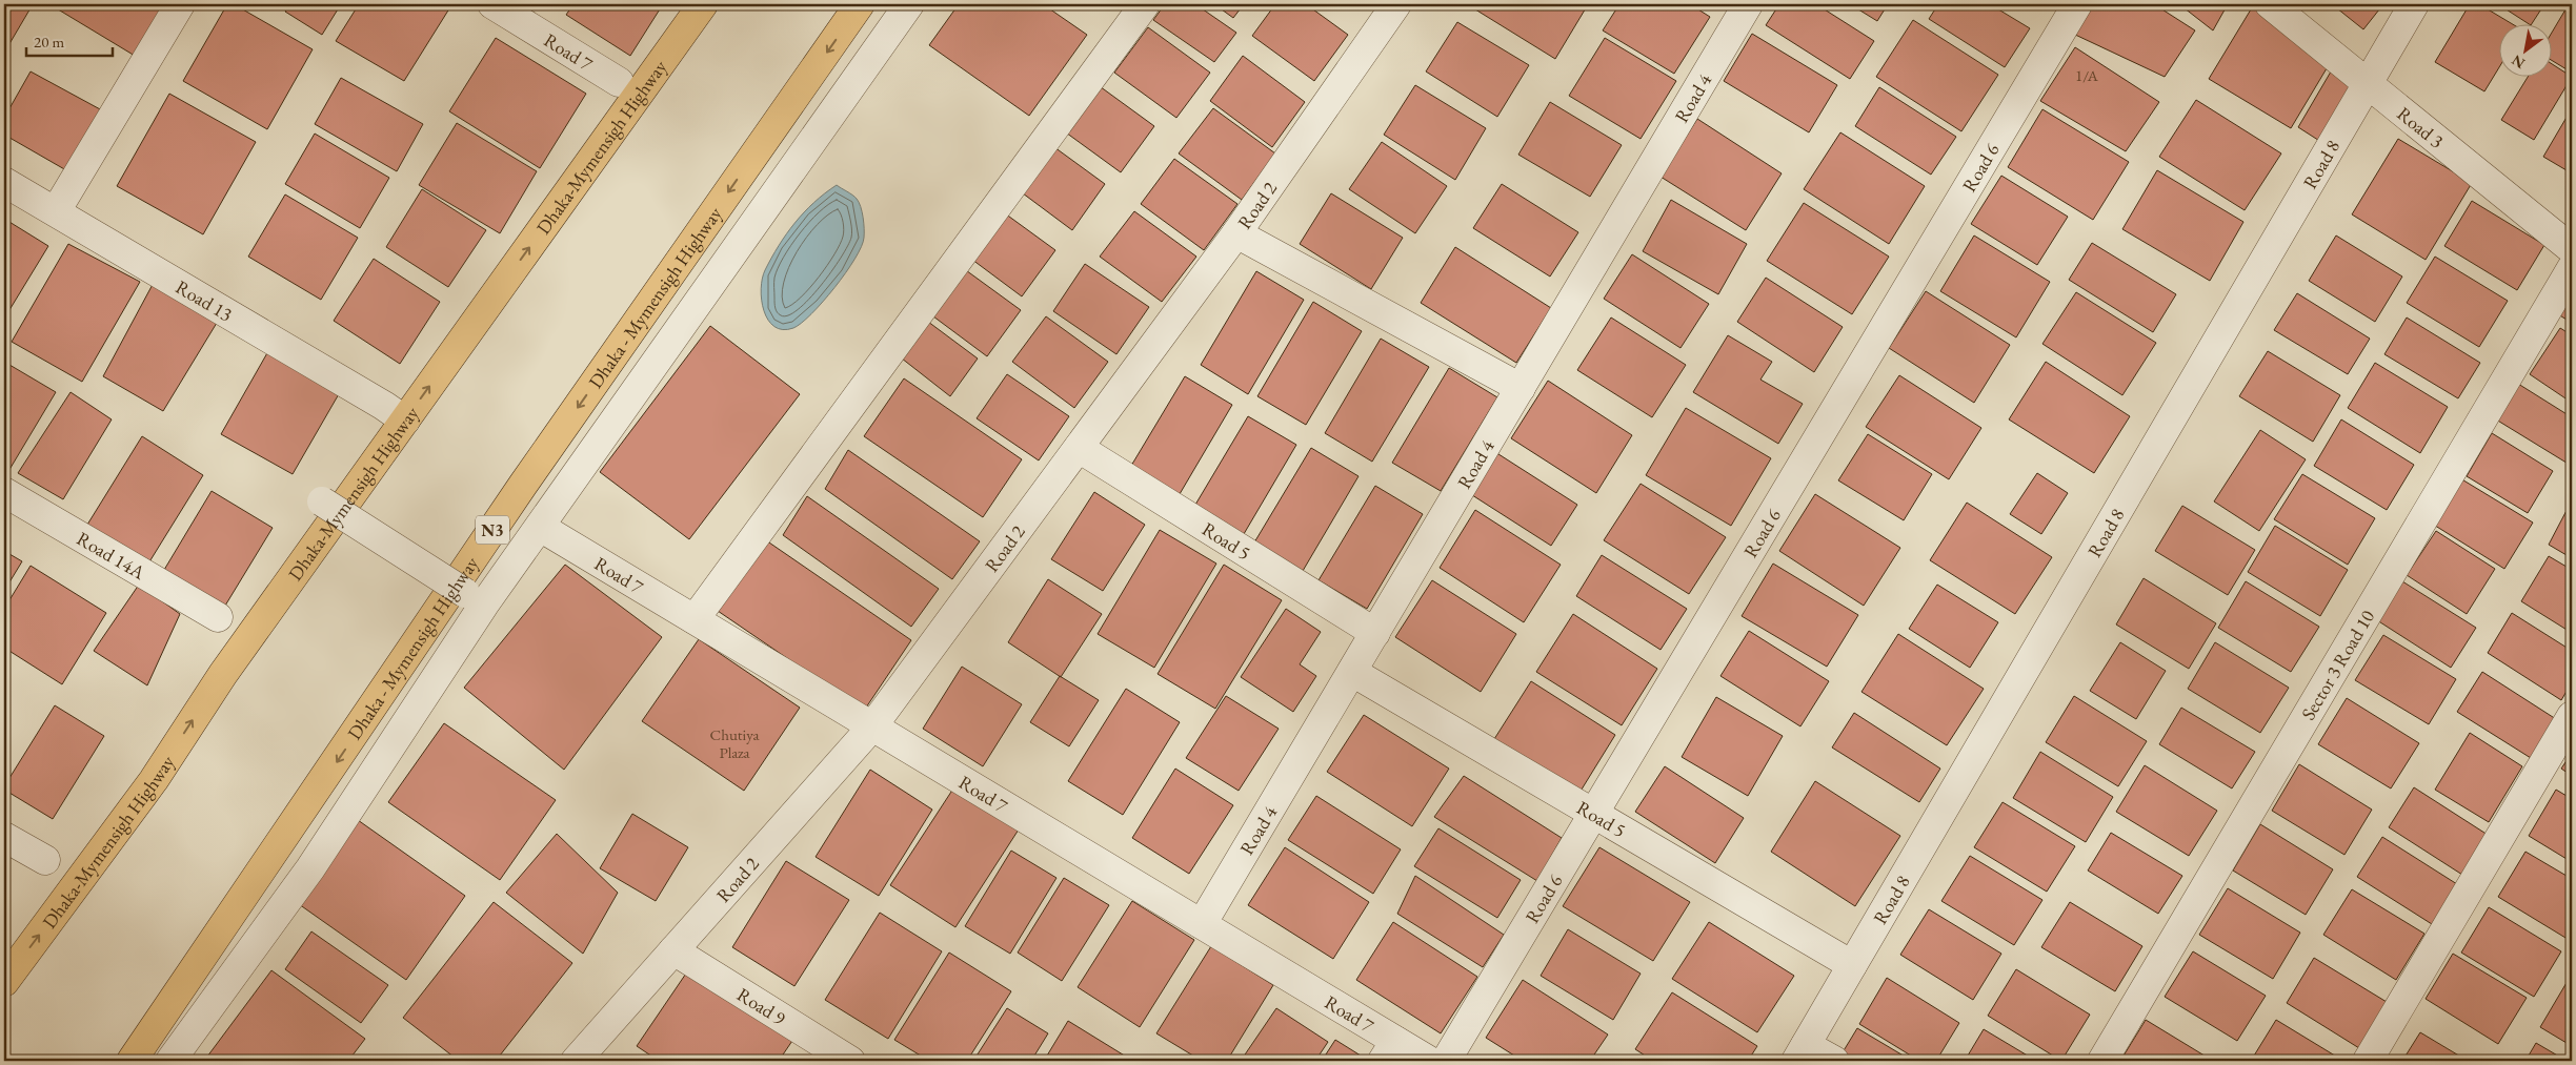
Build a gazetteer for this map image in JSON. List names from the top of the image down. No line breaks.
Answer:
{"streets":{"highway":["Dhaka-Mymensigh Highway","Dhaka - Mymensigh Highway","N3"],"street":["Road 7","Road 4","Road 3","Road 8","Road 6","Road 2","Road 13","Road 5","Road 14A","Sector 3 Road 10","Road 9"]},"crossings":[["Road 7","Road 4"],["Road 7","Road 2"],["Road 4","Road 5"],["Road 3","Road 8"],["Dhaka-Mymensigh Highway","Road 13"],["Road 8","Road 5"],["Road 6","Road 5"],["Road 2","Road 5"],["Road 2","Road 9"]],"one_way":["Dhaka-Mymensigh Highway","Dhaka - Mymensigh Highway"],"house_numbers":["1/A","Chutiya Plaza"],"scale_bar":"20 m","north":"bottom left"}
